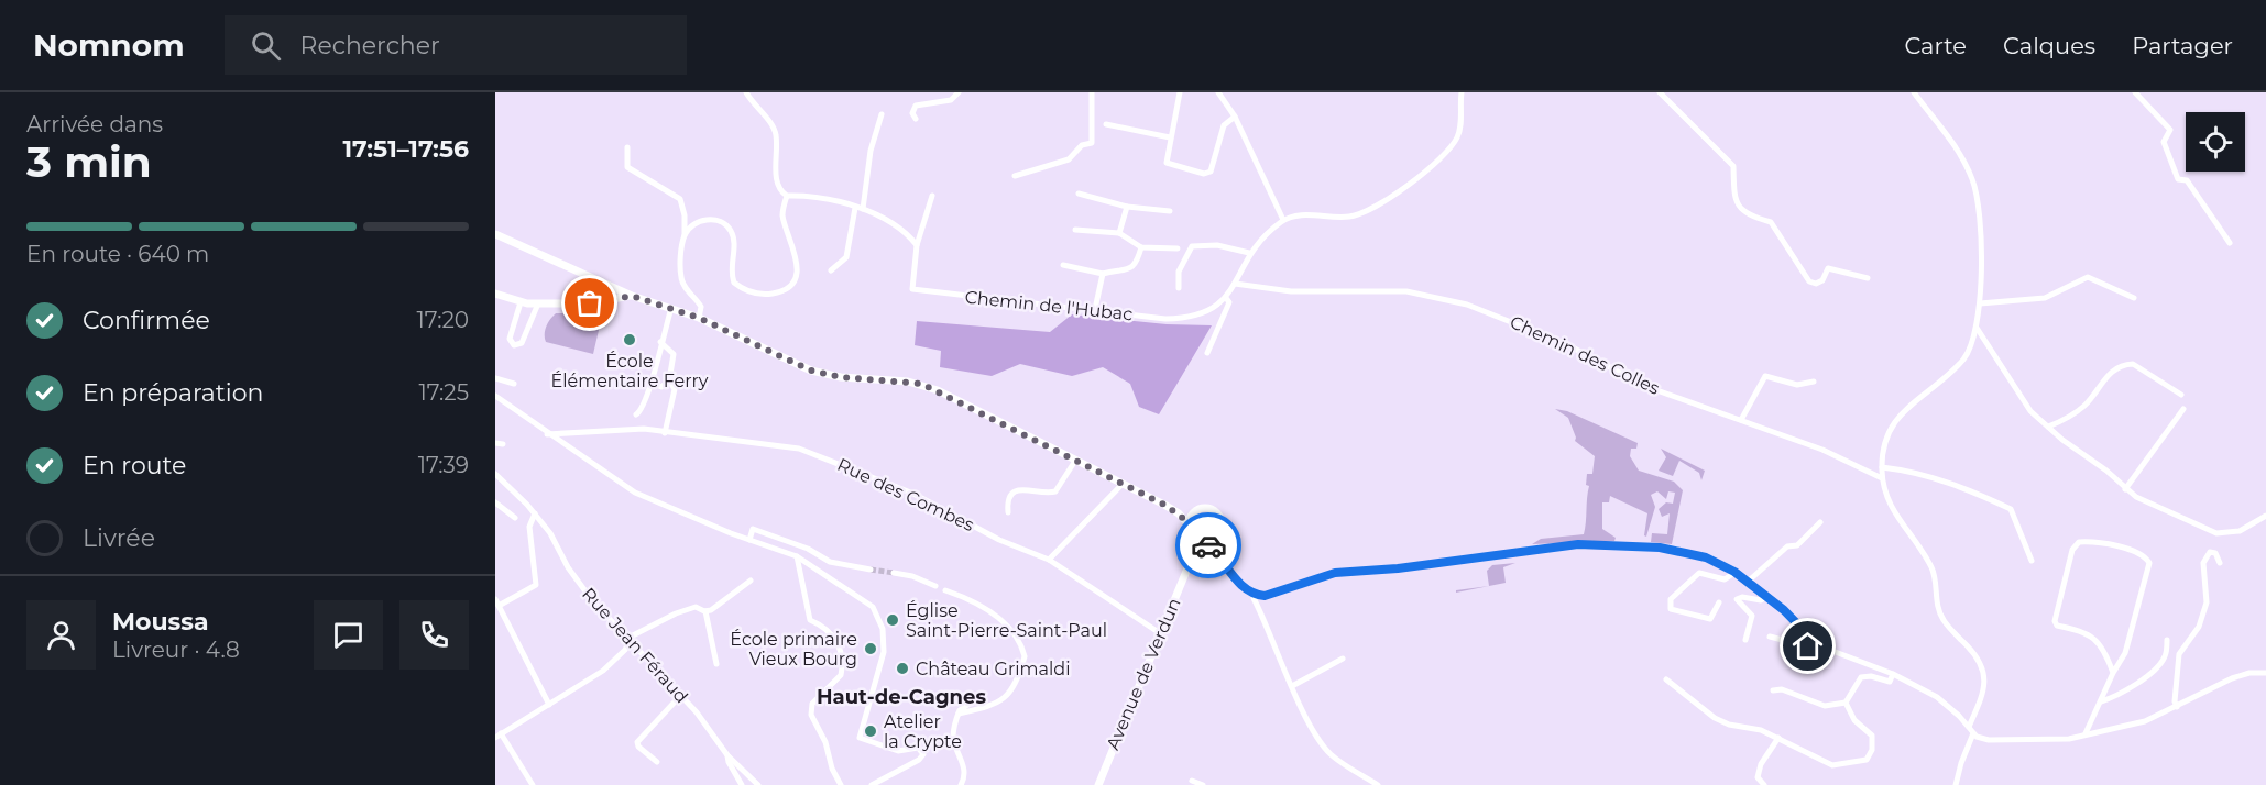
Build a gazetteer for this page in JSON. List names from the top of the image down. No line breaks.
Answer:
{"streets":{"main road":["Avenue de Verdun"],"street":["Chemin de l'Hubac","Chemin des Colles","Rue des Combes","Rue Jean Féraud"]},"crossings":[["Rue des Combes","Avenue de Verdun"]],"districts":["Haut-de-Cagnes"],"places":["École Élémentaire Ferry","Église Saint-Pierre-Saint-Paul","École primaire Vieux Bourg","Château Grimaldi","Atelier la Crypte"],"page":{"header":"Nomnom","search":"Rechercher","nav":["Carte","Calques","Partager"],"heading":["3 min","Arrivée dans","17:51–17:56"],"panel":["Moussa","Livreur · 4.8"],"bar":"En route · 640 m","list":[["Confirmée","17:20"],["En préparation","17:25"],["En route","17:39"],"Livrée"]}}
